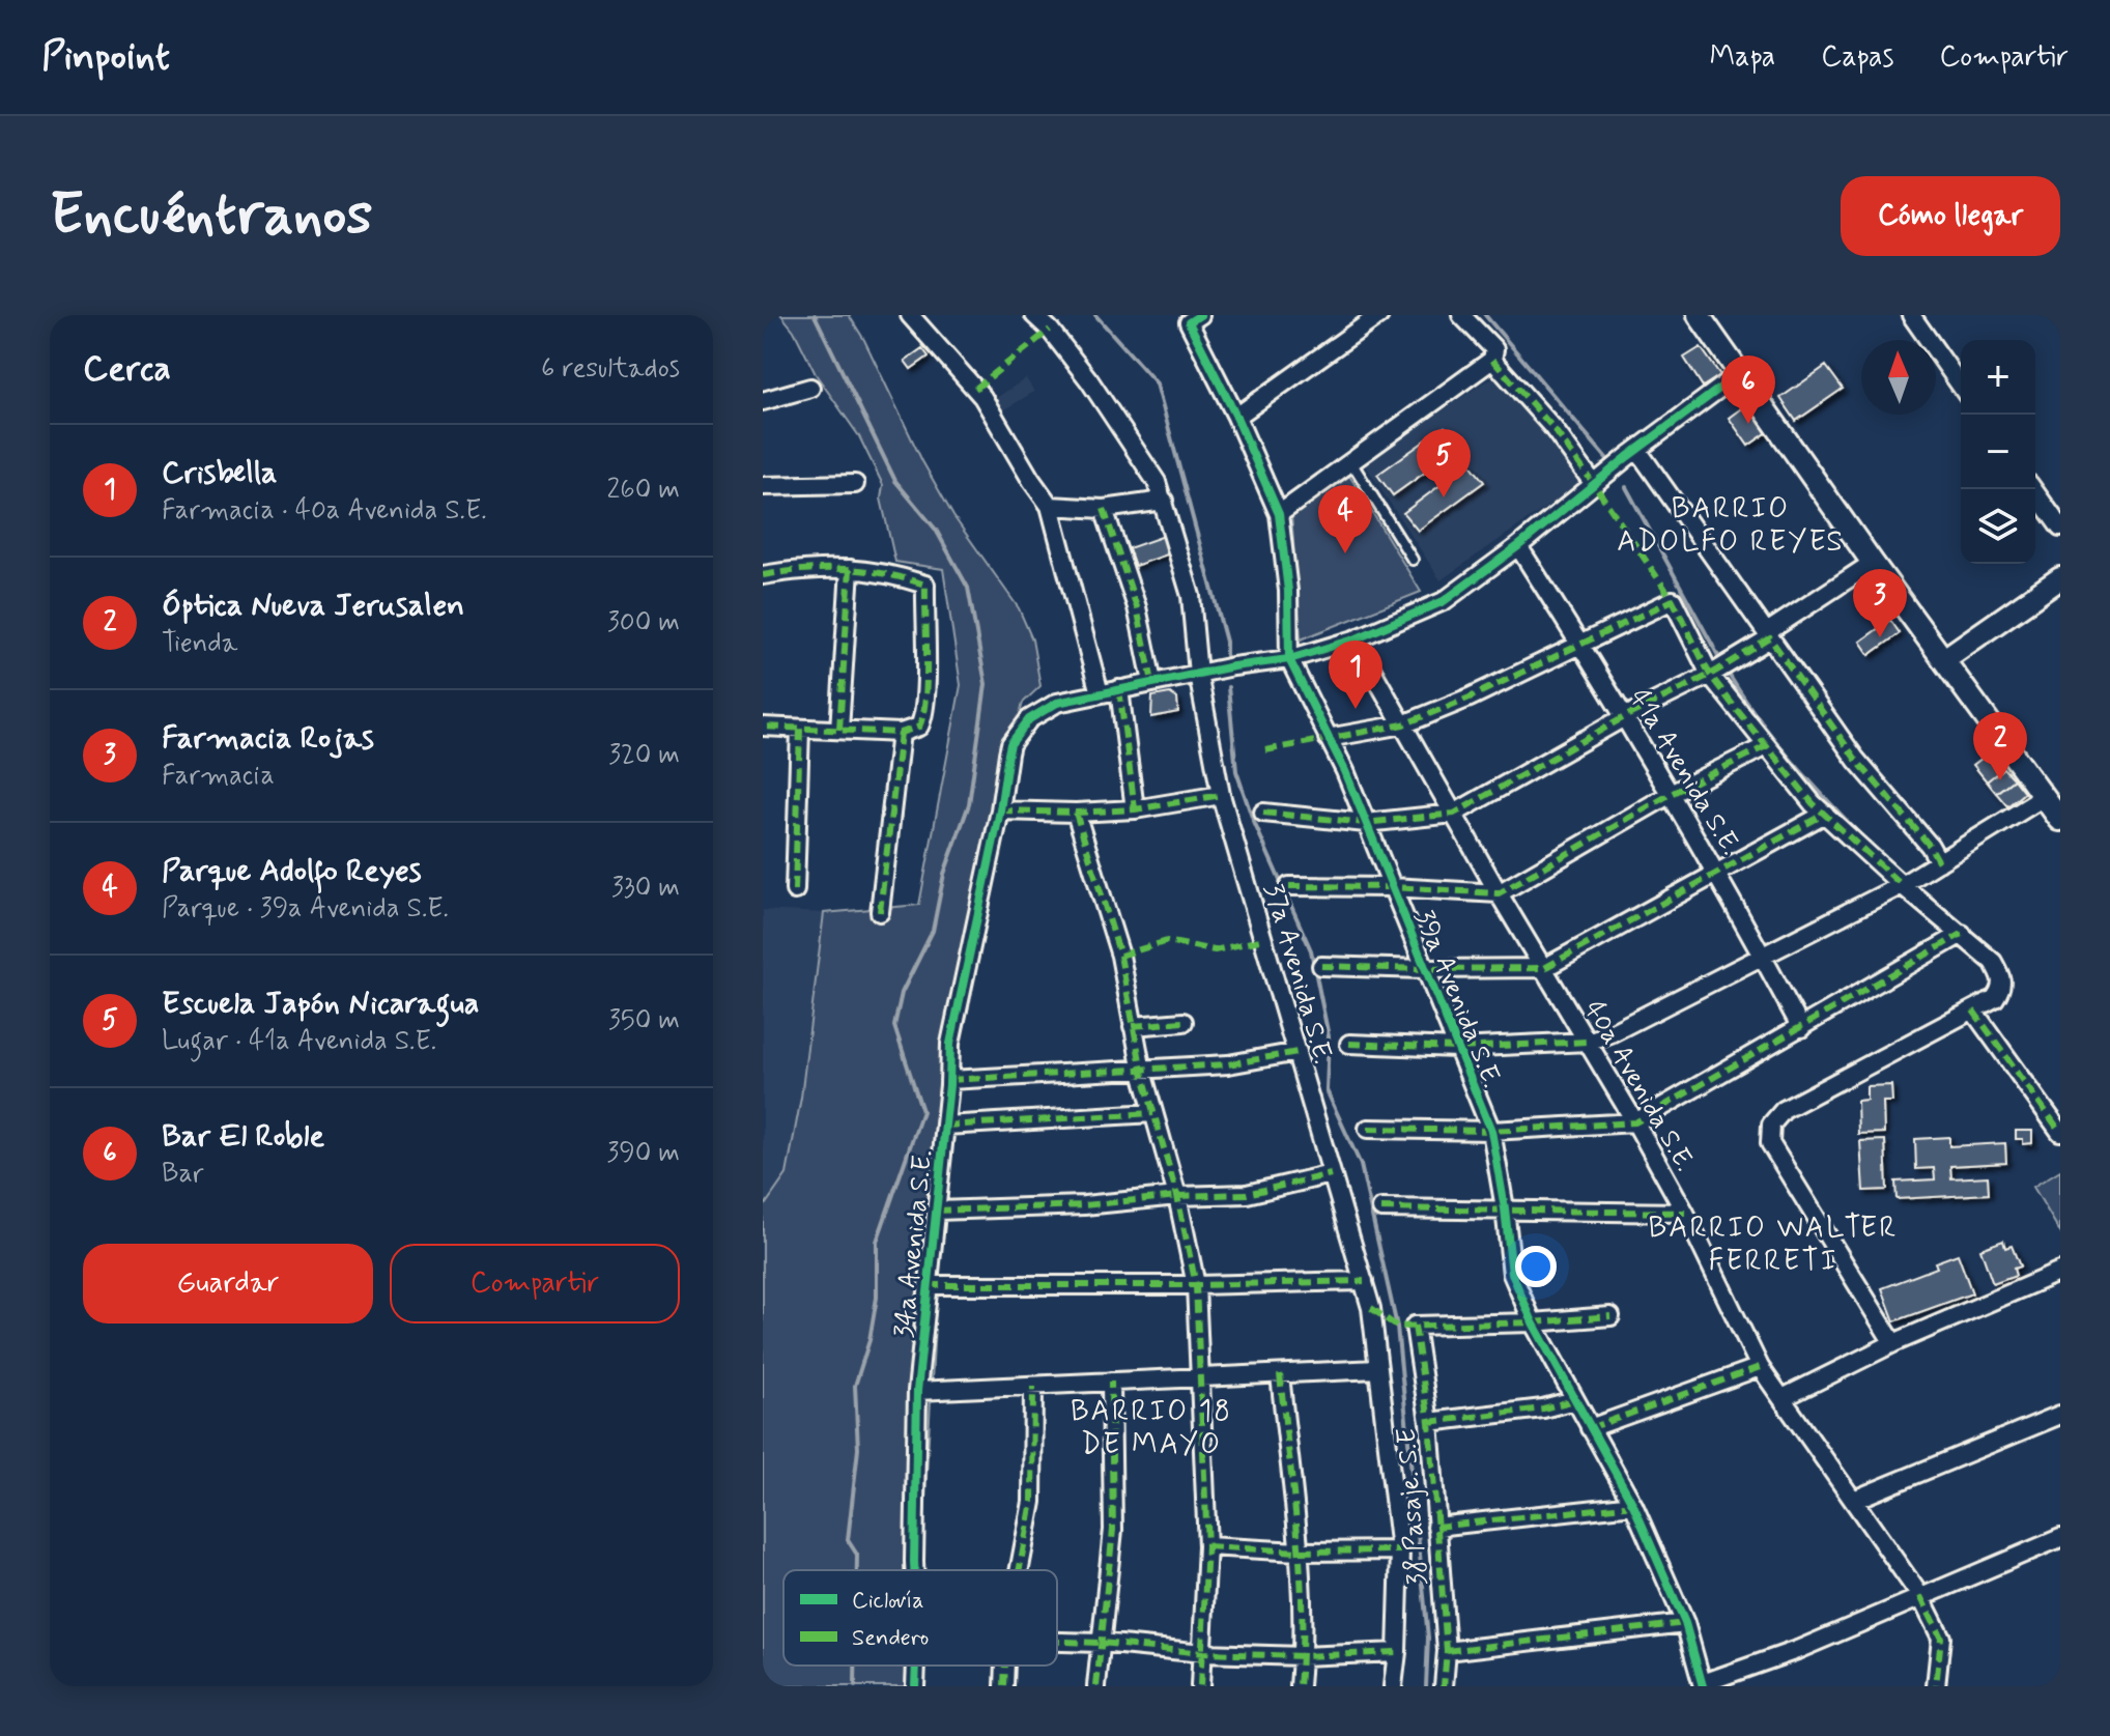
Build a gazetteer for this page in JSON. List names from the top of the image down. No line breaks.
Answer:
{"streets":{"street":["41a Avenida S.E.","37a Avenida S.E.","39a Avenida S.E.","40a Avenida S.E.","34a Avenida S.E.","38 Pasaje. S.E"]},"crossings":[["41a Avenida S.E.","34a Avenida S.E."],["37a Avenida S.E.","34a Avenida S.E."],["39a Avenida S.E.","34a Avenida S.E."],["39a Avenida S.E.","38 Pasaje. S.E"],["40a Avenida S.E.","34a Avenida S.E."]],"districts":["BARRIO ADOLFO REYES","BARRIO WALTER FERRETI","BARRIO 18 DE MAYO"],"legend":["Ciclovía","Sendero"],"north":"top","page":{"header":"Pinpoint","nav":["Mapa","Capas","Compartir"],"buttons":["Cómo llegar",["Guardar","Compartir"]],"title":"Encuéntranos","heading":["Cerca","6 resultados"],"map_buttons":["+","−"],"pins":["6","5","4","3","1","2"],"list":[{"mark":"1","name":"Crisbella","note":"Farmacia · 40a Avenida S.E.","value":"260 m"},{"mark":"2","name":"Óptica Nueva Jerusalen","note":"Tienda","value":"300 m"},{"mark":"3","name":"Farmacia Rojas","note":"Farmacia","value":"320 m"},{"mark":"4","name":"Parque Adolfo Reyes","note":"Parque · 39a Avenida S.E.","value":"330 m"},{"mark":"5","name":"Escuela Japón Nicaragua","note":"Lugar · 41a Avenida S.E.","value":"350 m"},{"mark":"6","name":"Bar El Roble","note":"Bar","value":"390 m"}]}}
